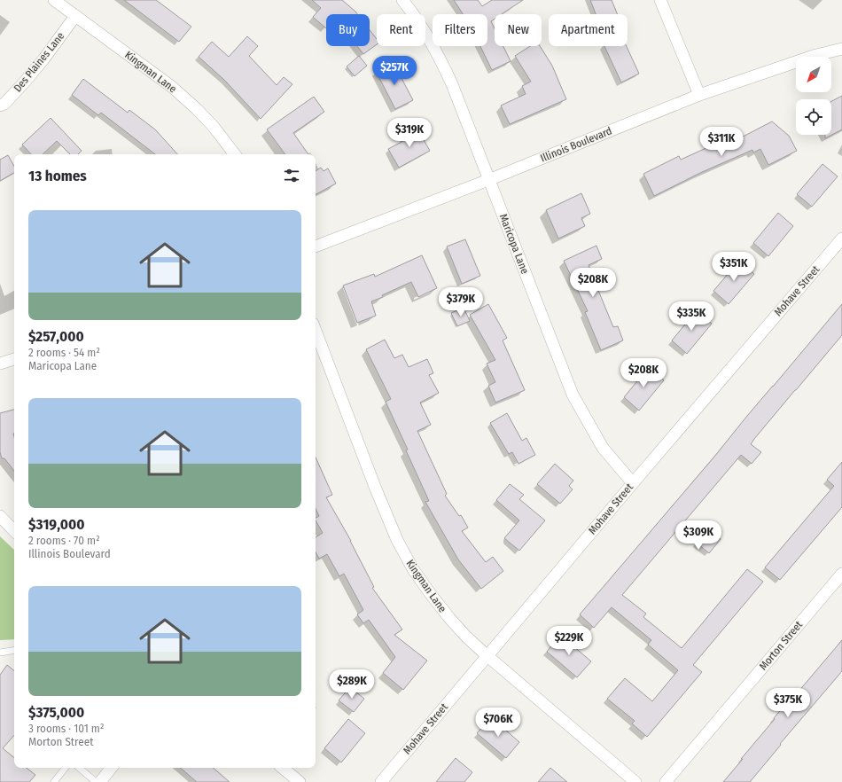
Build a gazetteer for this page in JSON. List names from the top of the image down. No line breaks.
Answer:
{"streets":{"street":["Des Plaines Lane","Kingman Lane","Illinois Boulevard","Maricopa Lane","Mohave Street","Morton Street"]},"crossings":[["Des Plaines Lane","Kingman Lane"],["Kingman Lane","Mohave Street"],["Illinois Boulevard","Maricopa Lane"],["Maricopa Lane","Mohave Street"]],"north":"bottom left","page":{"chip":["Buy","Rent","Filters","New","Apartment"],"price":["$257K","$319K","$311K","$351K","$208K","$379K","$335K","$208K","$309K","$229K","$289K","$375K","$706K"],"heading":"13 homes","list":[{"name":"$257,000","note":"2 rooms · 54 m² · Maricopa Lane"},{"name":"$319,000","note":"2 rooms · 70 m² · Illinois Boulevard"},{"name":"$375,000","note":"3 rooms · 101 m² · Morton Street"}]}}
